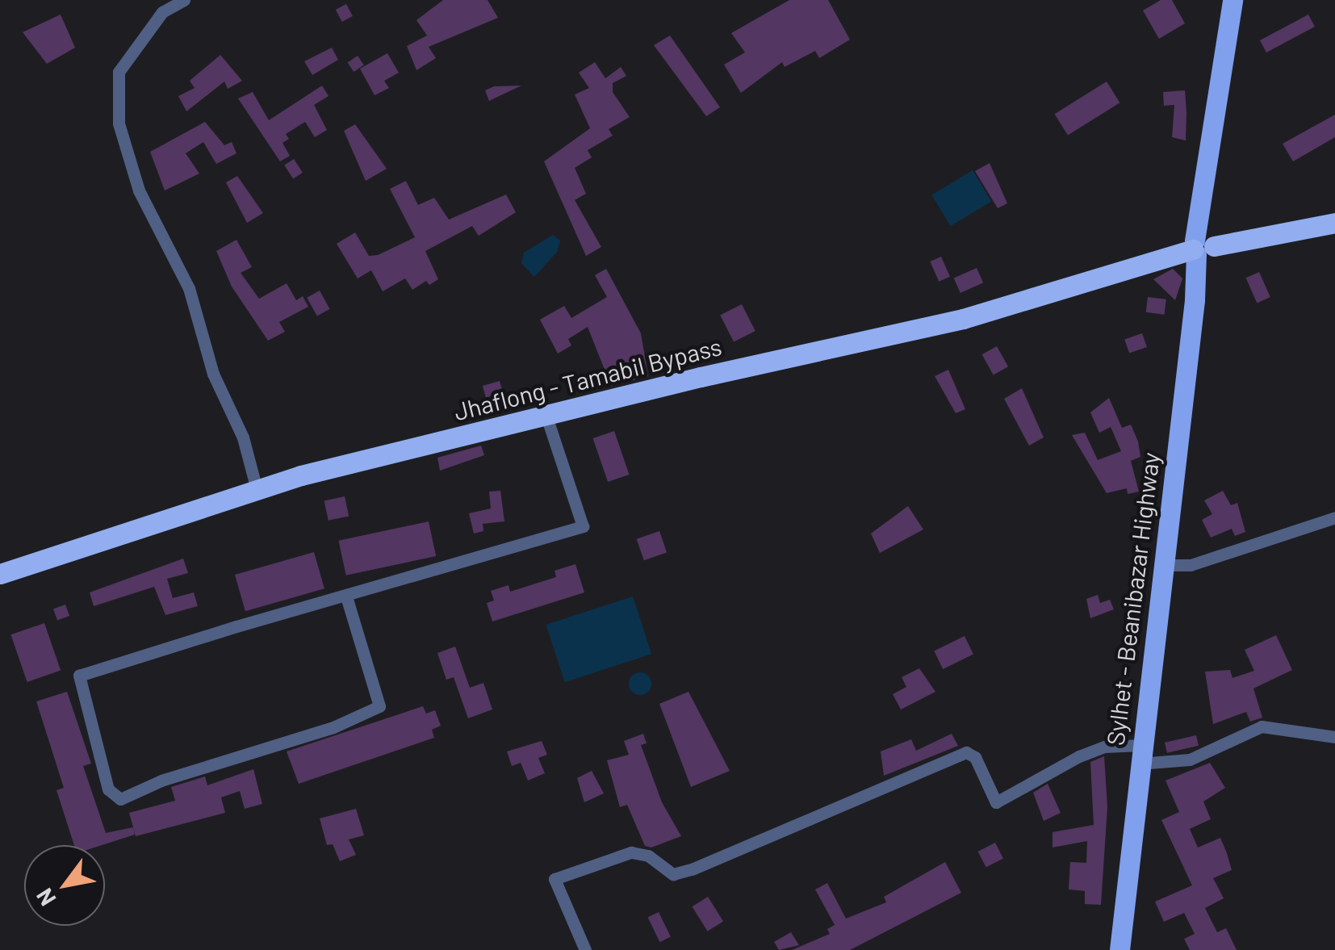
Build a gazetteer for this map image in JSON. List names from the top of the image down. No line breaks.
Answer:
{"streets":{"highway":["Jhaflong - Tamabil Bypass"],"main road":["Sylhet - Beanibazar Highway"]},"crossings":[["Jhaflong - Tamabil Bypass","Sylhet - Beanibazar Highway"]],"north":"bottom left"}
